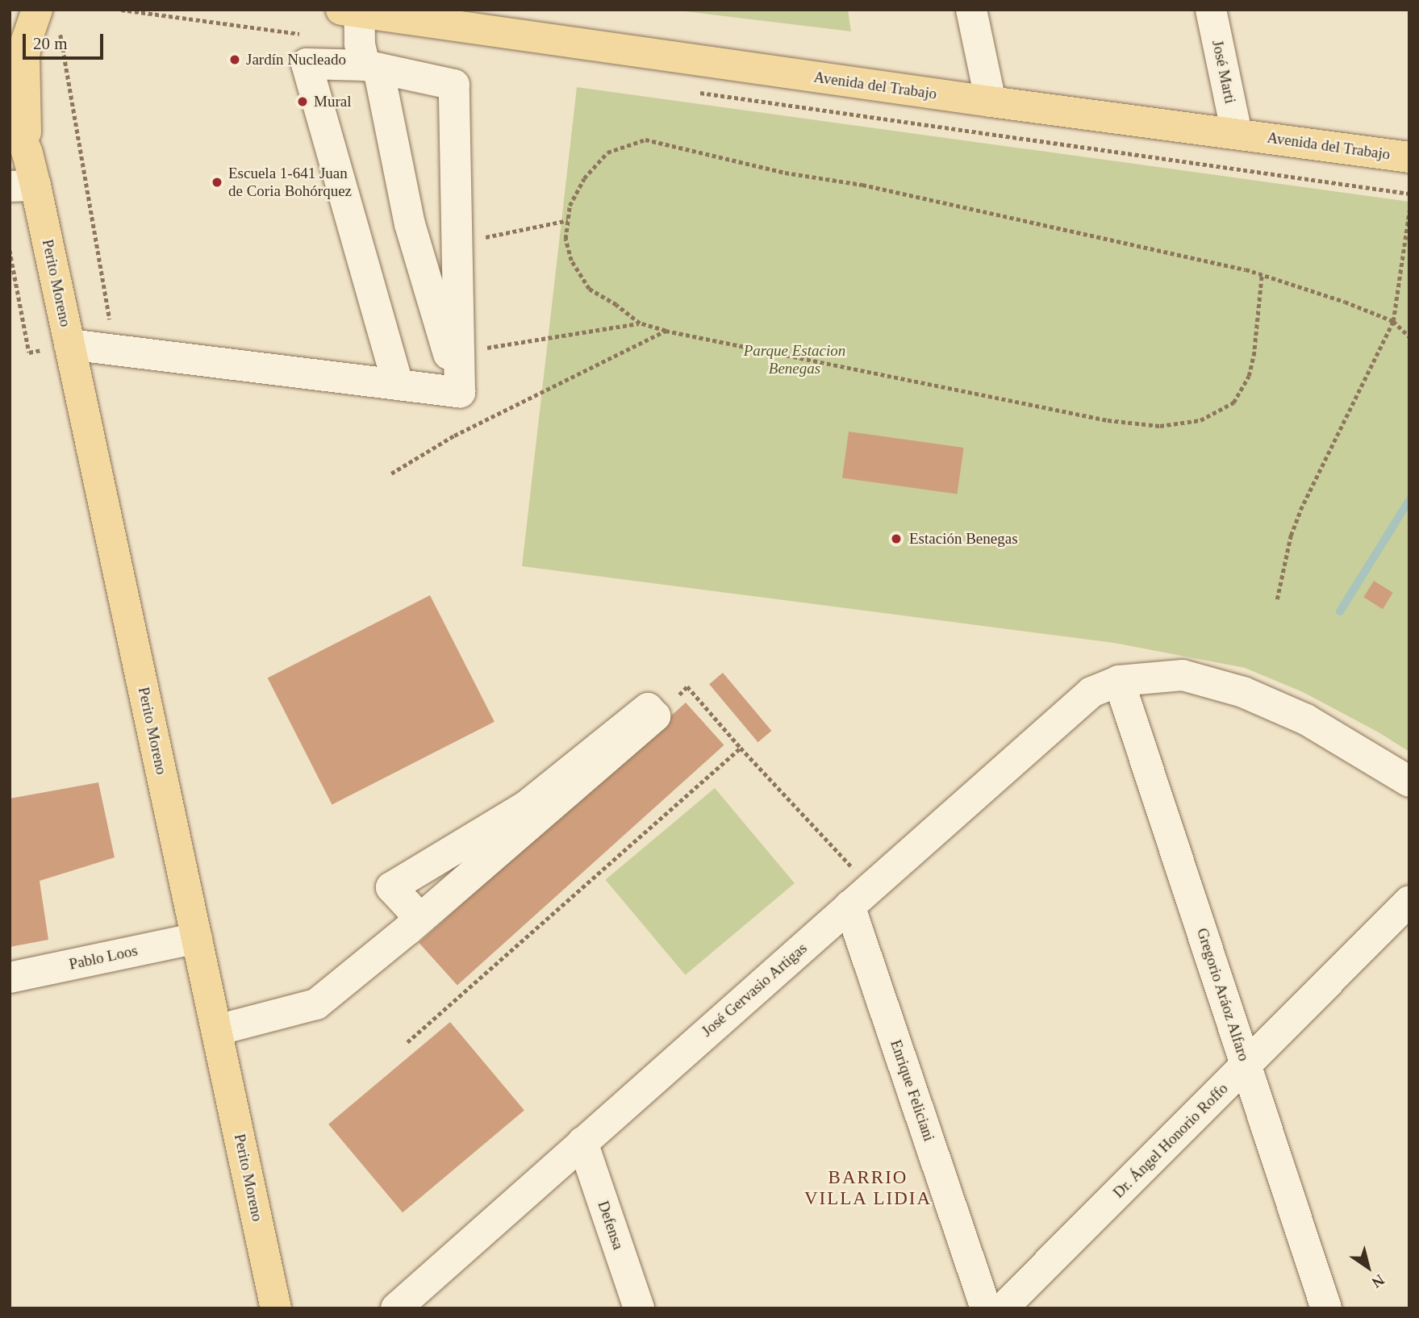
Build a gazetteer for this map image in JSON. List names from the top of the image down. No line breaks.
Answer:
{"streets":{"main road":["Avenida del Trabajo","Perito Moreno"],"street":["José Marti","Pablo Loos","José Gervasio Artigas","Gregorio Aráoz Alfaro","Enrique Feliciani","Dr. Ángel Honorio Roffo","Defensa"]},"crossings":[["José Marti","Avenida del Trabajo"],["Perito Moreno","Pablo Loos"],["José Gervasio Artigas","Gregorio Aráoz Alfaro"],["José Gervasio Artigas","Enrique Feliciani"],["José Gervasio Artigas","Defensa"],["Gregorio Aráoz Alfaro","Dr. Ángel Honorio Roffo"]],"districts":["BARRIO VILLA LIDIA"],"parks":["Parque Estacion Benegas"],"places":["Jardín Nucleado","Mural","Escuela 1-641 Juan de Coria Bohórquez","Estación Benegas"],"scale_bar":"20 m","north":"bottom right"}
